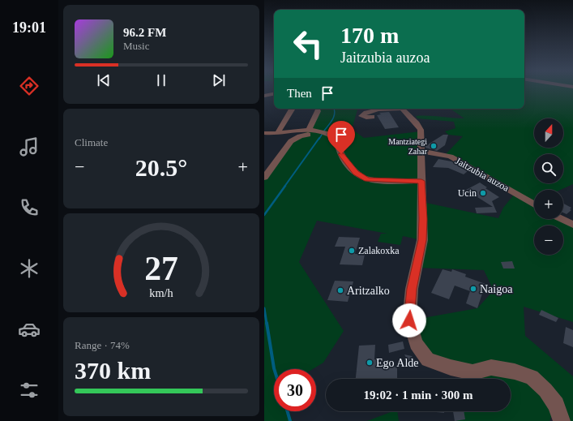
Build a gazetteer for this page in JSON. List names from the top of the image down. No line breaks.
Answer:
{"streets":{"street":["Jaitzubia auzoa"]},"places":["Mantziategi Zahar","Ucin","Zalakoxka","Naigoa","Aritzalko","Ego Alde"],"north":"top","page":{"tabs":"19:01","turn":["170 m","Jaitzubia auzoa"],"song":["96.2 FM","Music"],"then":"Then","tile":["Climate",["Range · 74%","370 km"]],"map_buttons":["+","−"],"heat":["−","20.5°","+"],"limit":"30","trip":"19:02 · 1 min · 300 m","gauge":["27","km/h"]}}
